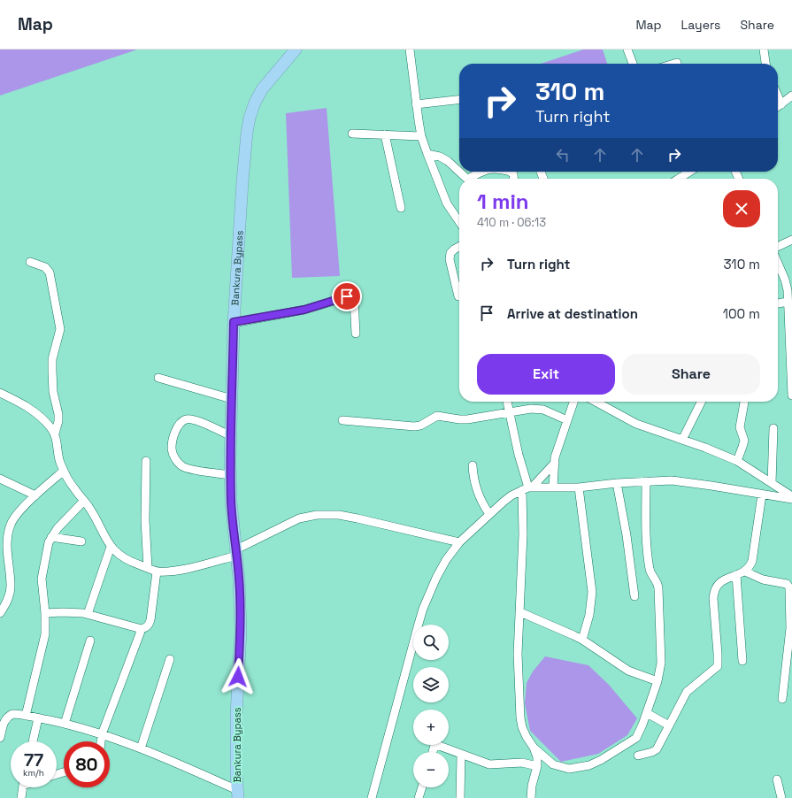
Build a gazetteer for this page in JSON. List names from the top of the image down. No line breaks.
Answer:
{"streets":{"highway":["Bankura Bypass"]},"page":{"header":"Map","nav":["Map","Layers","Share"],"turn":["310 m","Turn right"],"heading":["1 min","410 m · 06:13"],"list":[{"name":"Turn right","value":"310 m"},{"name":"Arrive at destination","value":"100 m"}],"buttons":["Exit","Share"],"map_buttons":["+","−"],"speed":"77 km/h","limit":"80"}}
